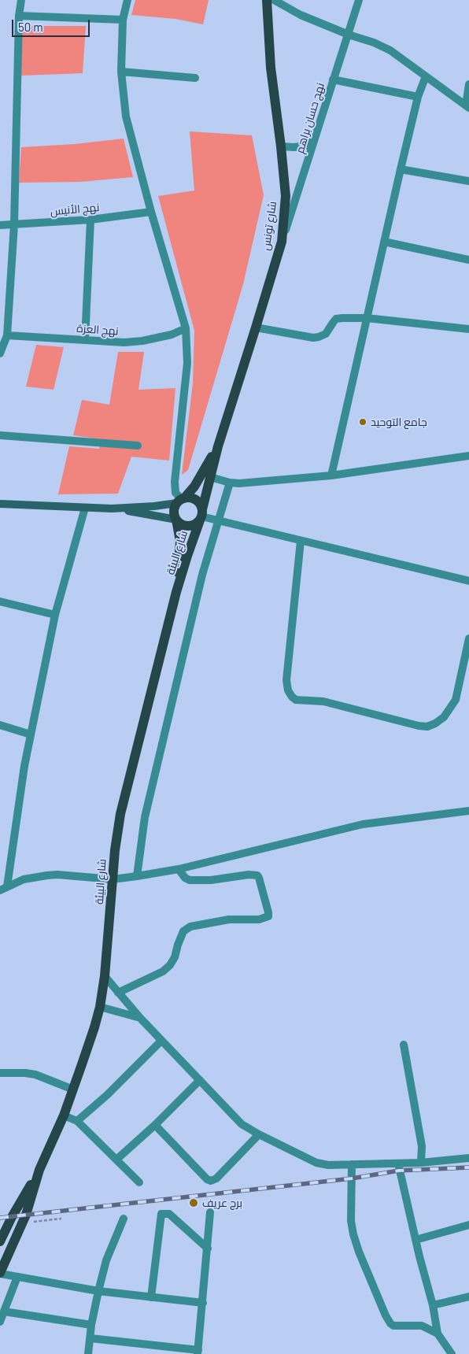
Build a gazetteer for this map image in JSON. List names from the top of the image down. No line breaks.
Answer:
{"streets":{"main road":["شارع تونس","شارع البيئة"],"street":["نهج حسان براهم","نهج الأنيس","نهج العزة"]},"crossings":[["نهج حسان براهم","شارع تونس"],["شارع تونس","شارع البيئة"]],"places":["جامع التوحيد","برج عريف"],"scale_bar":"50 m"}
